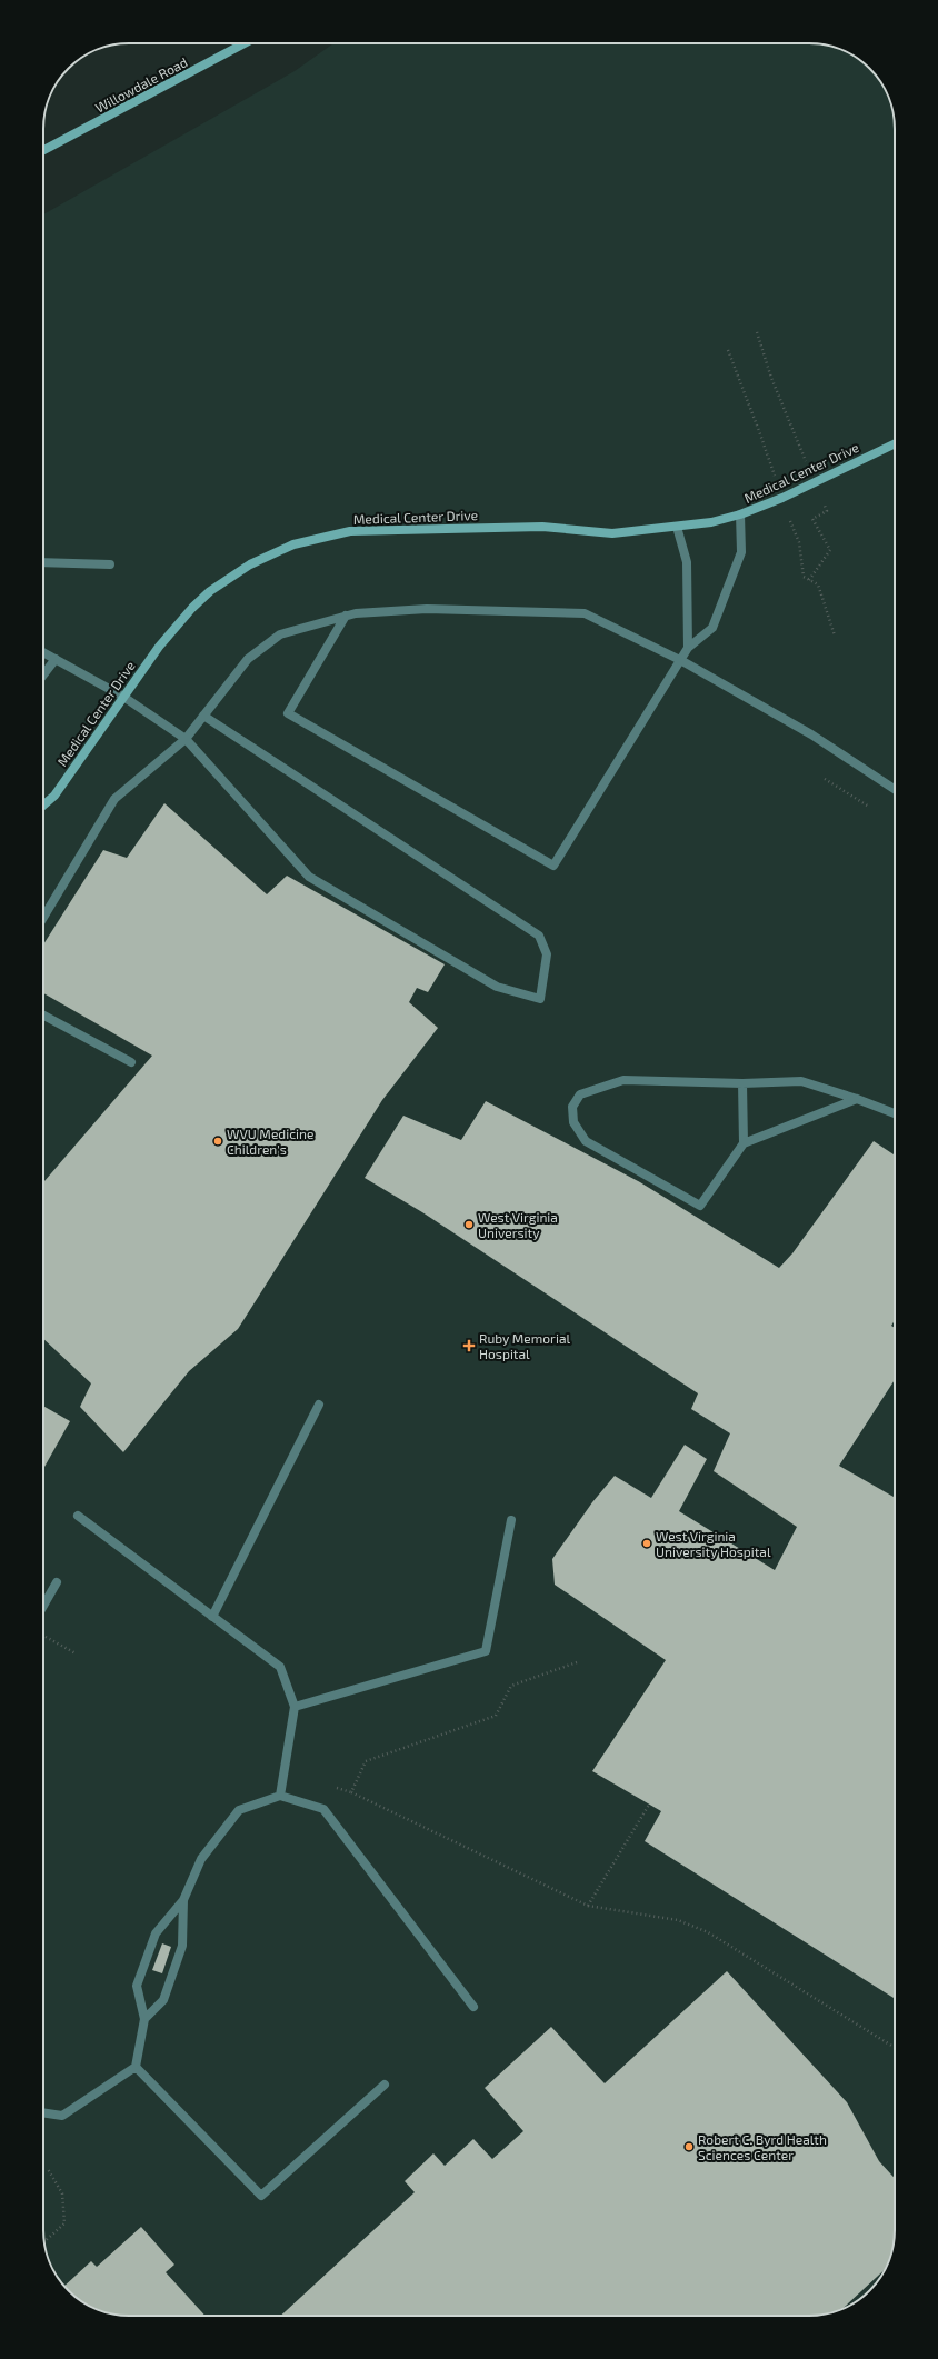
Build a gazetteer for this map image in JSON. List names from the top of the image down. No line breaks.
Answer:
{"streets":{"street":["Willowdale Road","Medical Center Drive"]},"places":{"other":["WVU Medicine Children's","West Virginia University","West Virginia University Hospital","Robert C. Byrd Health Sciences Center"],"health":["Ruby Memorial Hospital"]}}
